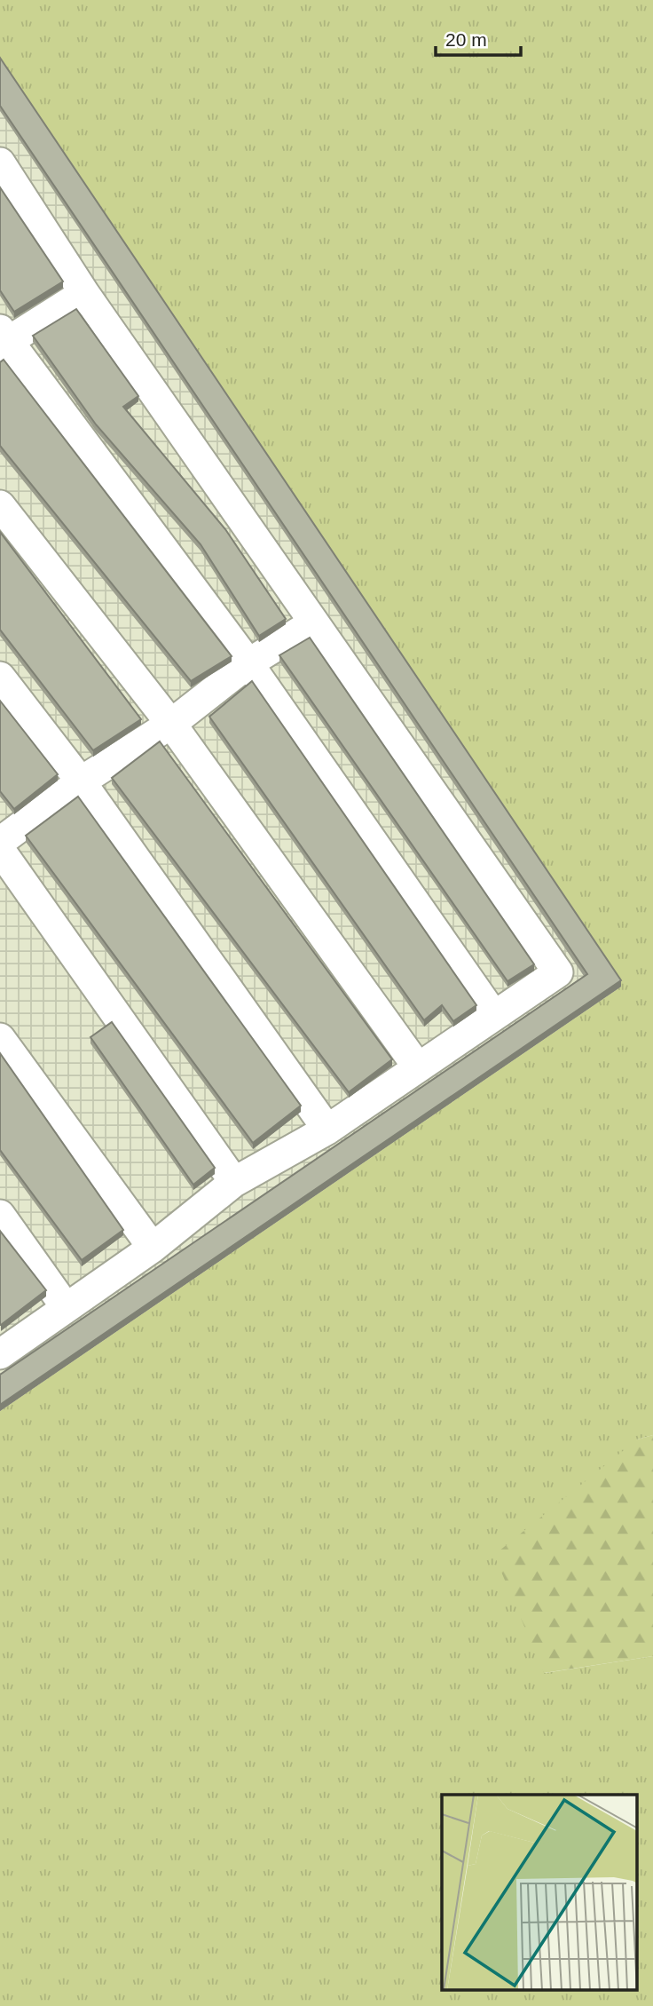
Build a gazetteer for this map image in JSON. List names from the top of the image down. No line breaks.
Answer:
{"scale_bar":"20 m"}
